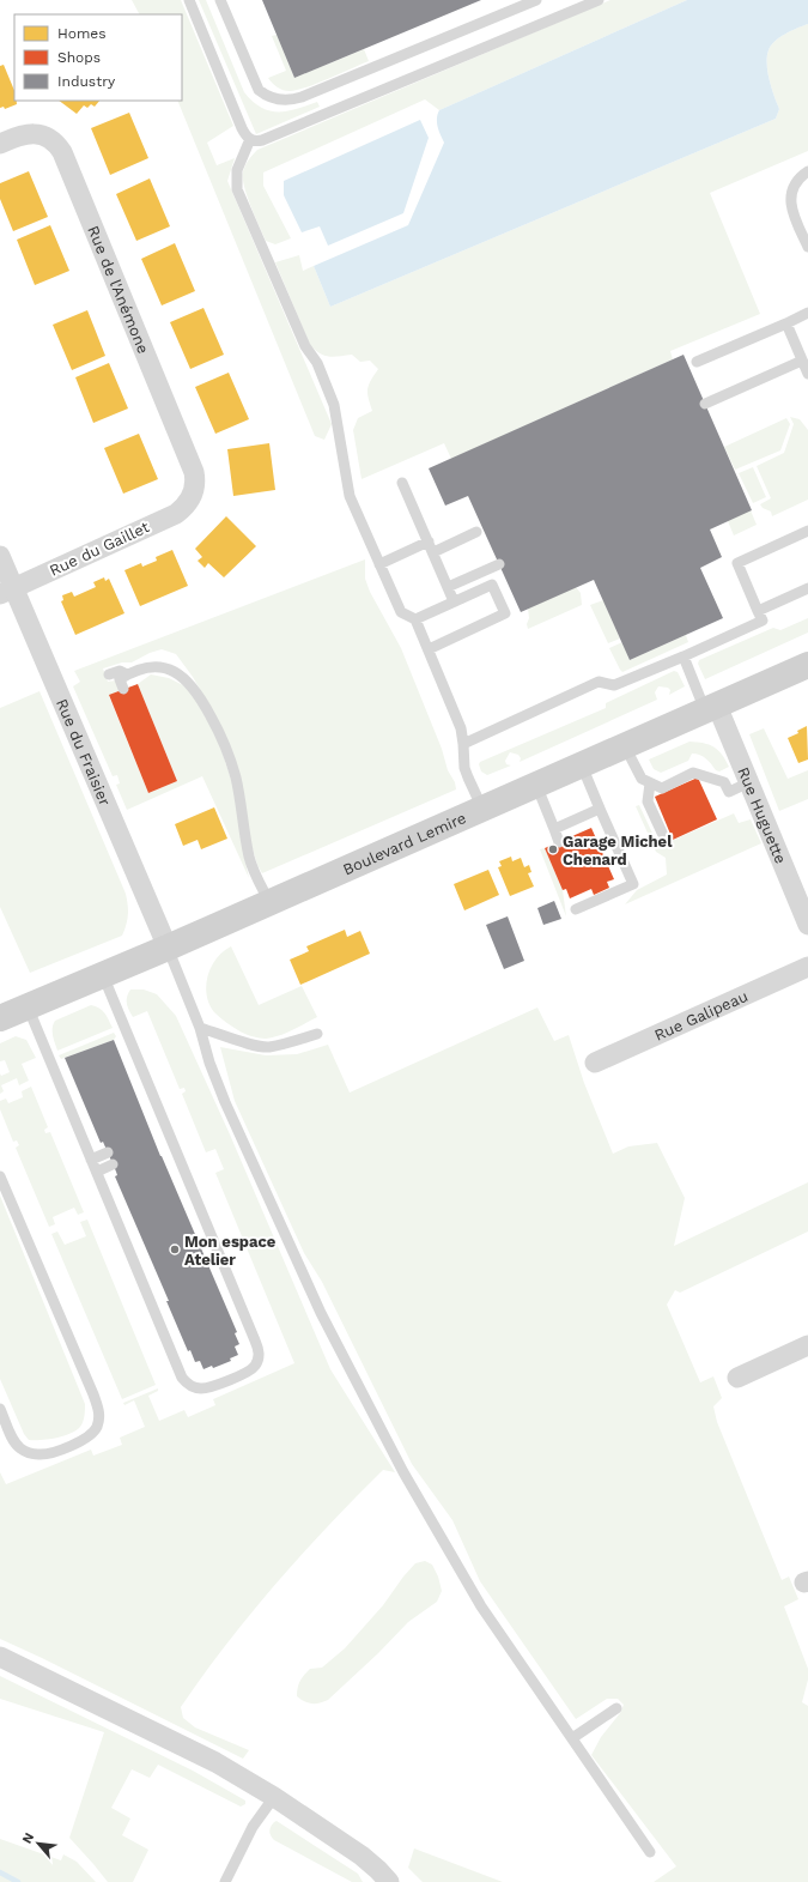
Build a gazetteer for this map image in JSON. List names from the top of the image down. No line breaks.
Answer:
{"streets":{"main road":["Boulevard Lemire"],"street":["Rue de l'Anémone","Rue du Gaillet","Rue du Fraisier","Rue Huguette","Rue Galipeau"]},"crossings":[["Rue de l'Anémone","Rue du Gaillet"],["Rue du Gaillet","Rue du Fraisier"],["Rue du Fraisier","Boulevard Lemire"],["Rue Huguette","Boulevard Lemire"]],"places":["Garage Michel Chenard","Mon espace Atelier"],"legend":["Homes","Shops","Industry"],"north":"top left"}
